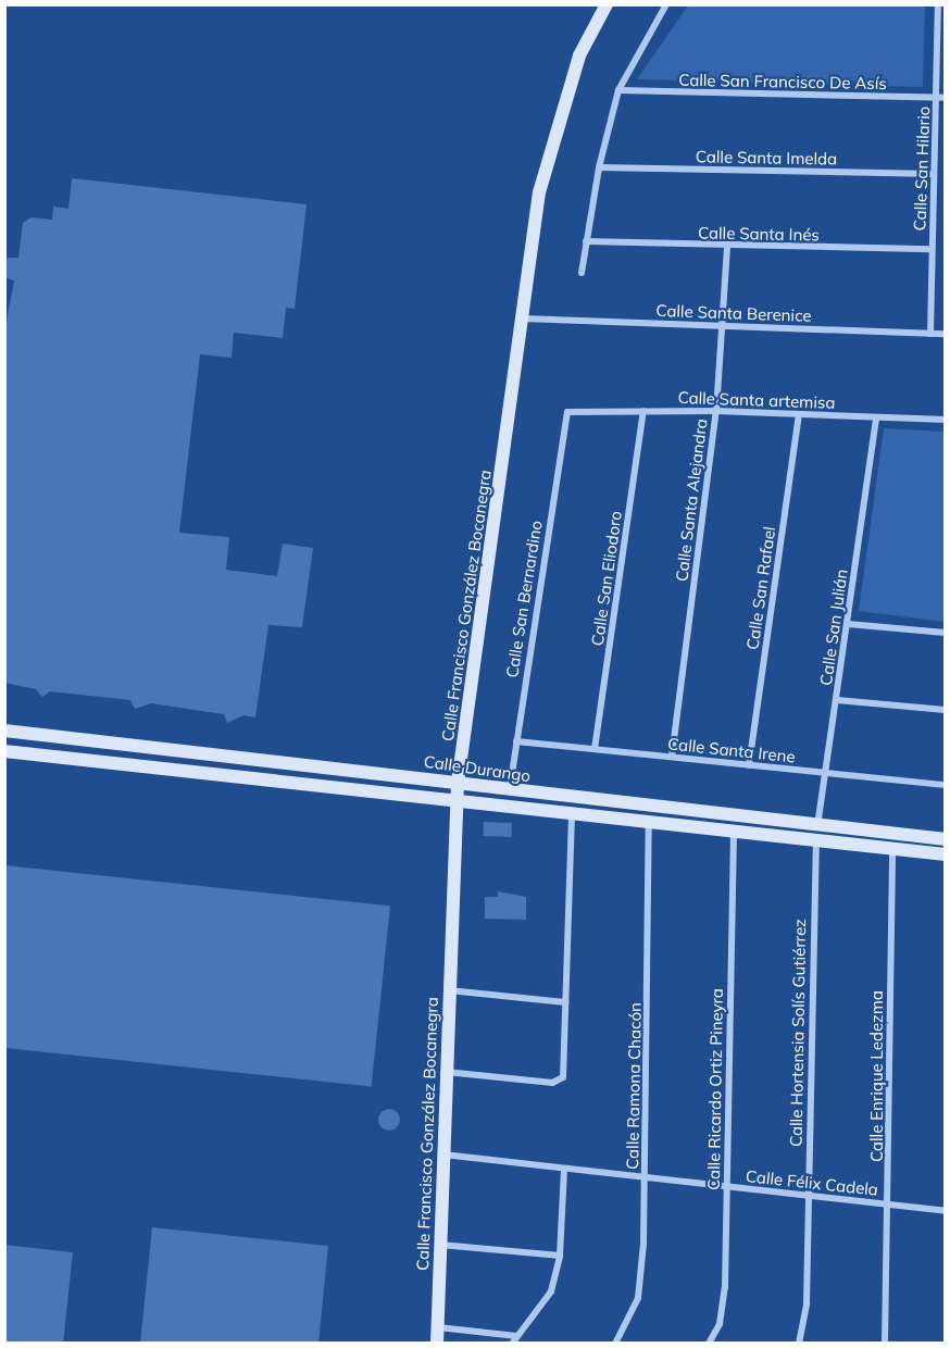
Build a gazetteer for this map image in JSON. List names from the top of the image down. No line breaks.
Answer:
{"streets":{"main road":["Calle Francisco González Bocanegra","Calle Durango"],"street":["Calle San Francisco De Asís","Calle Santa Imelda","Calle San Hilario","Calle Santa Inés","Calle Santa Berenice","Calle Santa artemisa","Calle Santa Alejandra","Calle San Eliodoro","Calle San Rafael","Calle San Bernardino","Calle San Julián","Calle Santa Irene","Calle Hortensia Solís Gutiérrez","Calle Enrique Ledezma","Calle Ramona Chacón","Calle Ricardo Ortiz Pineyra","Calle Félix Cadela"]},"crossings":[["Calle San Francisco De Asís","Calle San Hilario"],["Calle Santa Imelda","Calle San Hilario"],["Calle San Hilario","Calle Santa Inés"],["Calle San Hilario","Calle Santa Berenice"],["Calle Santa Inés","Calle Santa Alejandra"],["Calle Santa Berenice","Calle Santa Alejandra"],["Calle Santa Berenice","Calle Francisco González Bocanegra"],["Calle Santa artemisa","Calle Santa Alejandra"],["Calle Santa artemisa","Calle San Eliodoro"],["Calle Santa artemisa","Calle San Rafael"],["Calle Santa artemisa","Calle San Bernardino"],["Calle Santa artemisa","Calle San Julián"],["Calle Santa Alejandra","Calle Santa Irene"],["Calle San Eliodoro","Calle Santa Irene"],["Calle San Rafael","Calle Santa Irene"],["Calle San Bernardino","Calle Santa Irene"],["Calle San Bernardino","Calle Durango"],["Calle Francisco González Bocanegra","Calle Durango"],["Calle Francisco González Bocanegra","Calle Félix Cadela"],["Calle San Julián","Calle Santa Irene"],["Calle San Julián","Calle Durango"],["Calle San Julián","Calle Hortensia Solís Gutiérrez"],["Calle Durango","Calle Hortensia Solís Gutiérrez"],["Calle Durango","Calle Enrique Ledezma"],["Calle Durango","Calle Ramona Chacón"],["Calle Durango","Calle Ricardo Ortiz Pineyra"],["Calle Hortensia Solís Gutiérrez","Calle Félix Cadela"],["Calle Enrique Ledezma","Calle Félix Cadela"],["Calle Ramona Chacón","Calle Félix Cadela"],["Calle Ricardo Ortiz Pineyra","Calle Félix Cadela"]]}
